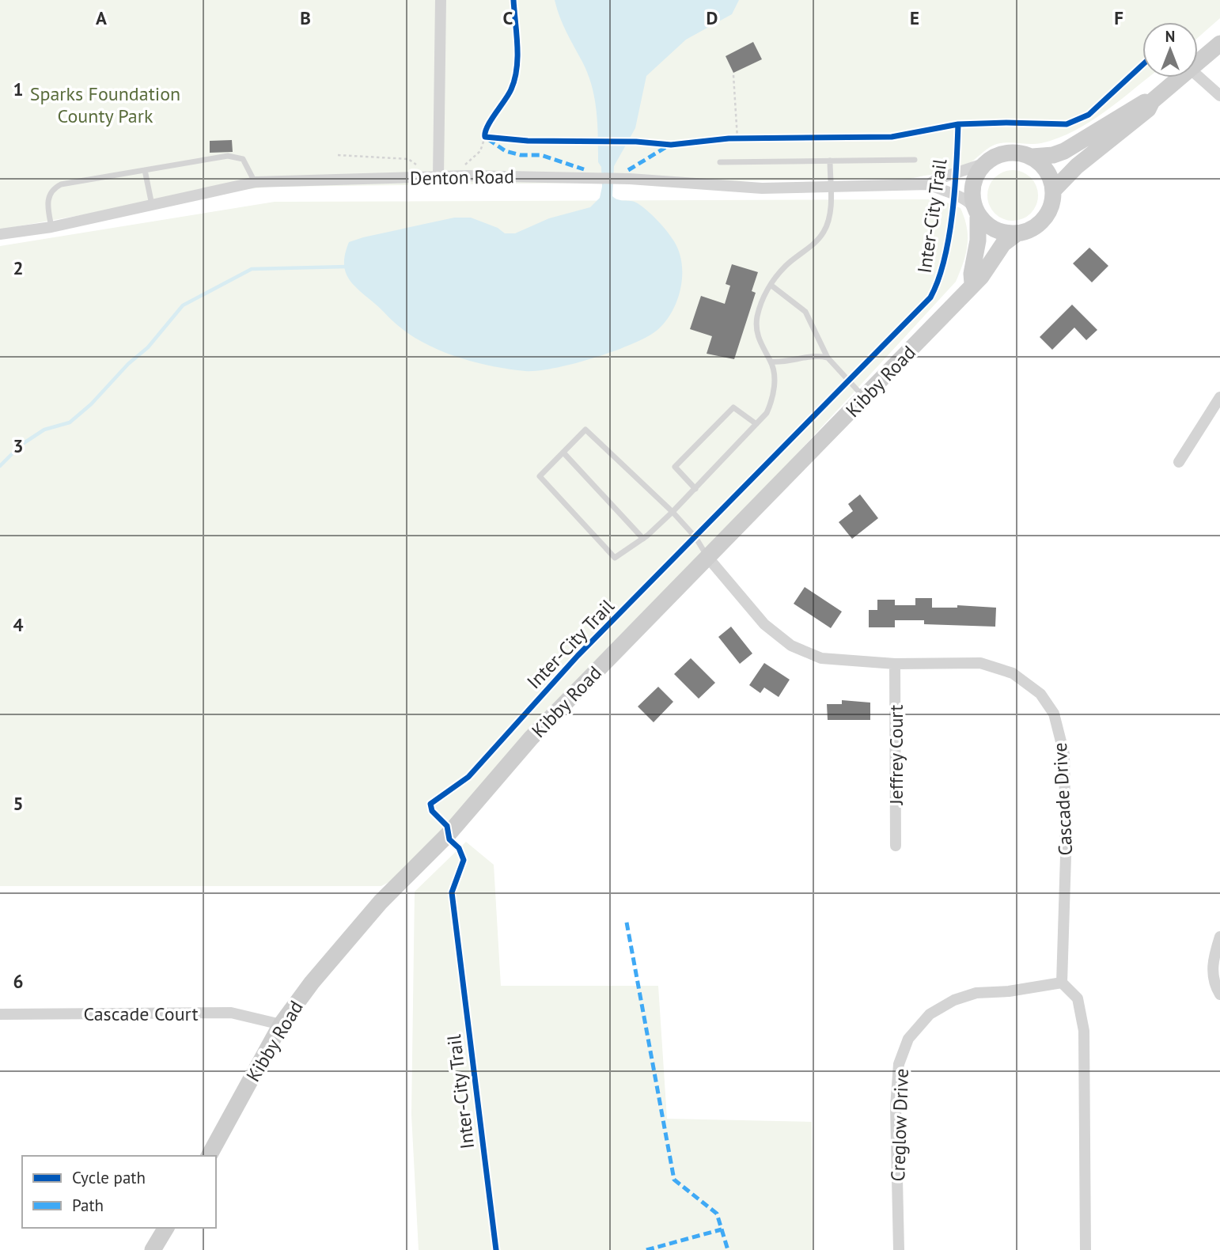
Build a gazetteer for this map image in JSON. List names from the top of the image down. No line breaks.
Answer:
{"streets":{"main road":["Kibby Road"],"street":["Denton Road","Jeffrey Court","Cascade Drive","Cascade Court","Creglow Drive"],"cycle path":["Inter-City Trail"]},"crossings":[["Denton Road","Kibby Road"],["Kibby Road","Cascade Drive"],["Kibby Road","Cascade Court"],["Jeffrey Court","Cascade Drive"],["Cascade Drive","Creglow Drive"]],"parks":["Sparks Foundation County Park"],"legend":["Cycle path","Path"],"north":"top","grid":{"columns":["A","B","C","D","E","F"],"rows":["1","2","3","4","5","6"]}}
